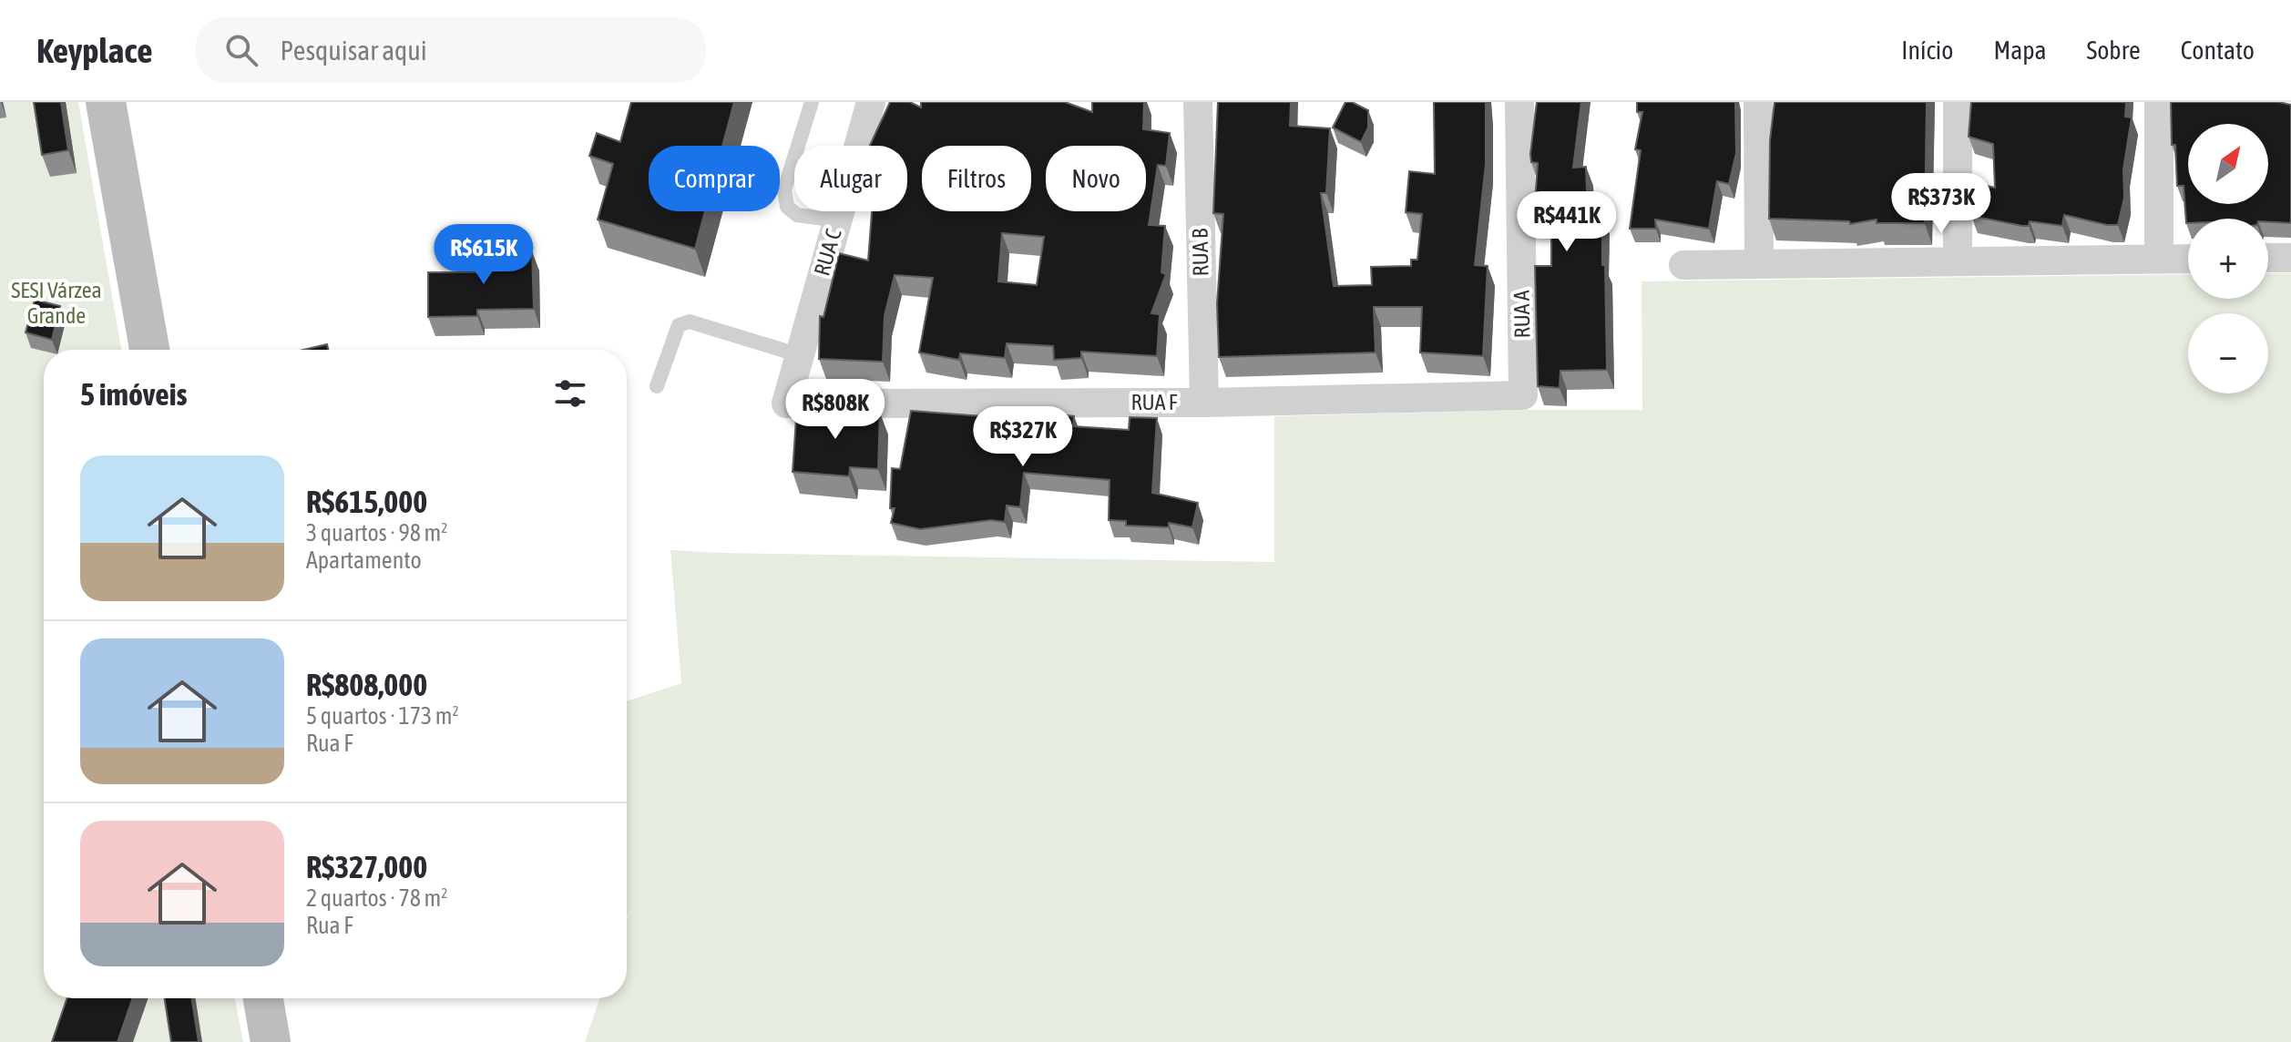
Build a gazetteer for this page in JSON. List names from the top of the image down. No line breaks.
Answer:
{"streets":{"street":["RUA C","RUA B","RUA A","RUA F"]},"crossings":[["RUA C","RUA F"],["RUA B","RUA F"],["RUA A","RUA F"]],"parks":["SESI Várzea Grande"],"north":"top right","page":{"header":"Keyplace","search":"Pesquisar aqui","nav":["Início","Mapa","Sobre","Contato"],"map_buttons":["+","−"],"chip":["Comprar","Alugar","Filtros","Novo"],"price":["R$373K","R$441K","R$615K","R$808K","R$327K"],"heading":"5 imóveis","list":[{"name":"R$615,000","note":"3 quartos · 98 m² · Apartamento"},{"name":"R$808,000","note":"5 quartos · 173 m² · Rua F"},{"name":"R$327,000","note":"2 quartos · 78 m² · Rua F"}]}}
